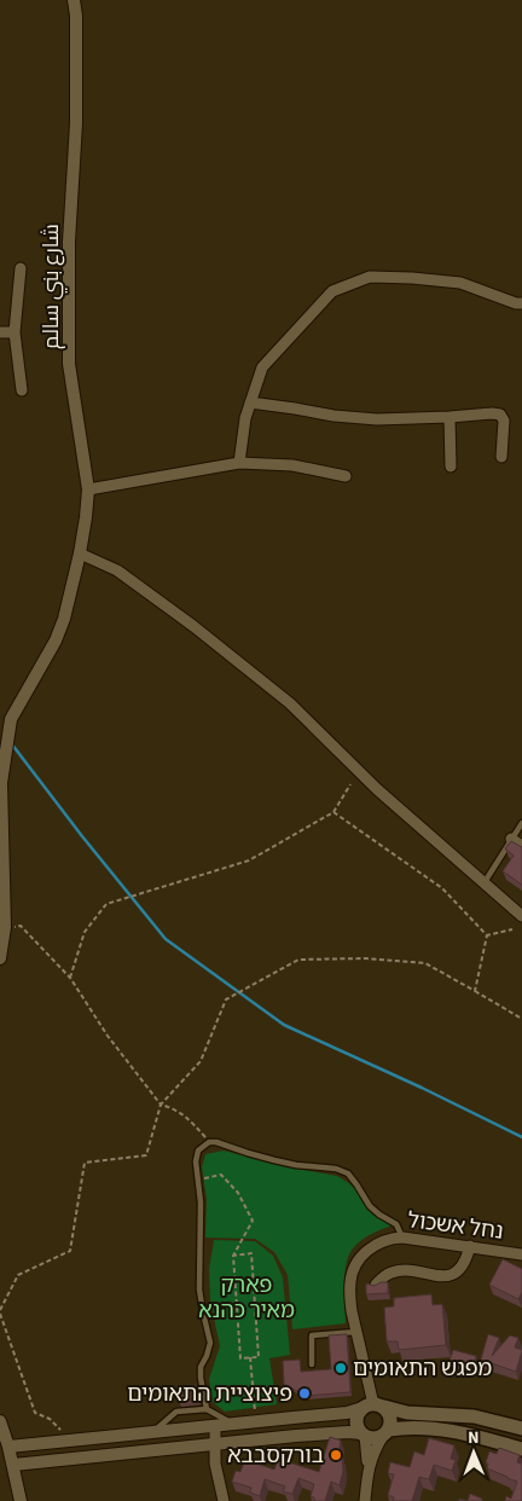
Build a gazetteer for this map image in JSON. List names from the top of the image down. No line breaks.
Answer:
{"streets":{"street":["شارع بني سالم","נחל אשכול"]},"parks":["פארק מאיר כהנא"],"places":["מפגש התאומים","פיצוציית התאומים","בורקסבבא"],"north":"top"}
